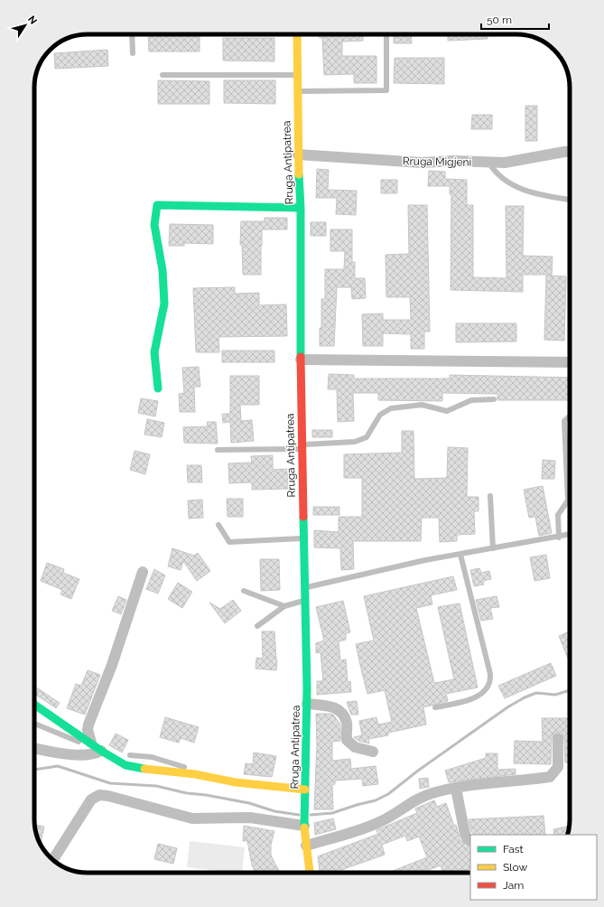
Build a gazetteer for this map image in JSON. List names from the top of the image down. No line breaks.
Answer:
{"streets":{"main road":["Rruga Antipatrea"],"street":["Rruga Migjeni"]},"crossings":[["Rruga Migjeni","Rruga Antipatrea"]],"legend":["Fast","Slow","Jam"],"scale_bar":"50 m","north":"top right"}
